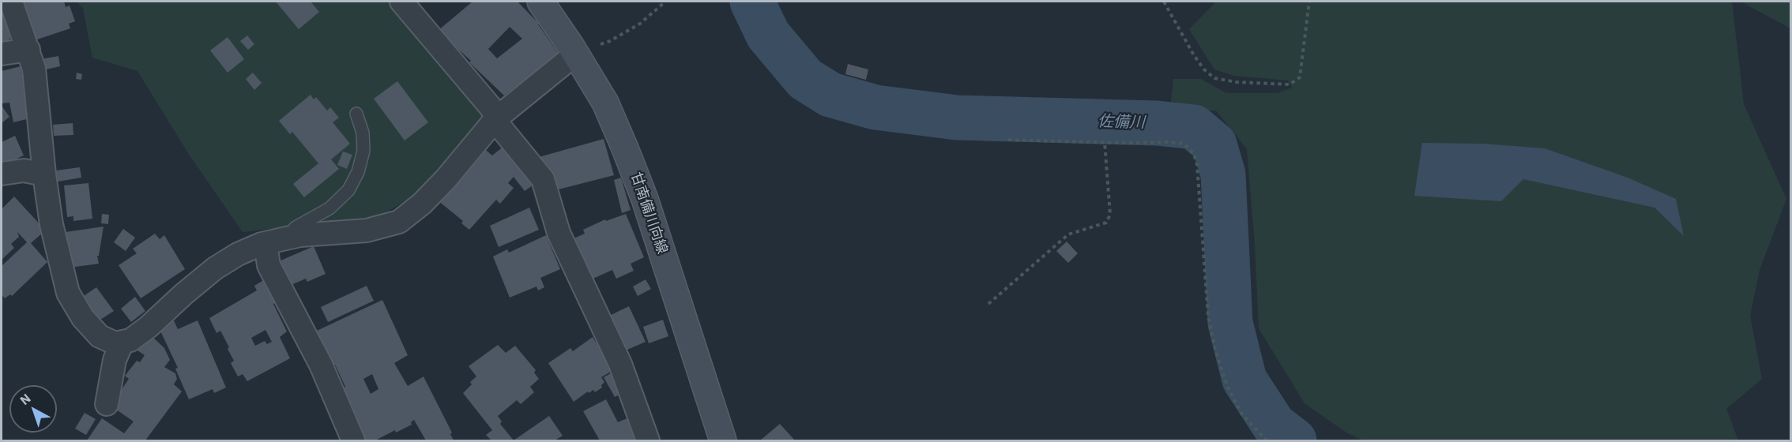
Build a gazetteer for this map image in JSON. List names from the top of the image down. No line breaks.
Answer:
{"streets":{"main road":["甘南備川向線"]},"water":["佐備川"],"north":"top left"}
